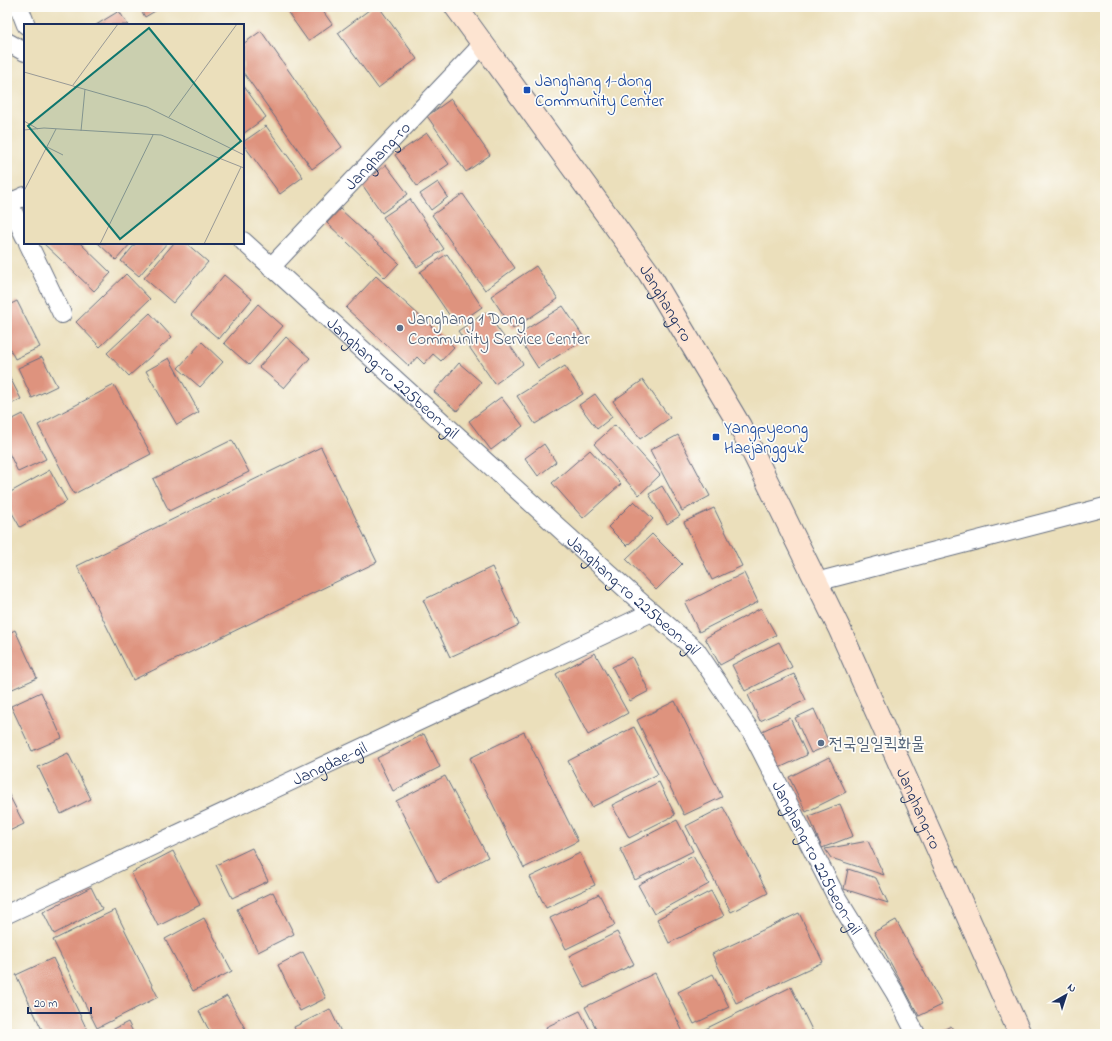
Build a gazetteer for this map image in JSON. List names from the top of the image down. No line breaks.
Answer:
{"streets":{"main road":["Janghang-ro"],"street":["Janghang-ro 225beon-gil","Jangdae-gil"]},"crossings":[["Janghang-ro","Janghang-ro 225beon-gil"],["Janghang-ro 225beon-gil","Jangdae-gil"]],"places":{"transit":["Janghang 1-dong Community Center","Yangpyeong Haejangguk"],"other":["Janghang 1 Dong Community Service Center","전국일일퀵화물"]},"scale_bar":"20 m","north":"top right"}
